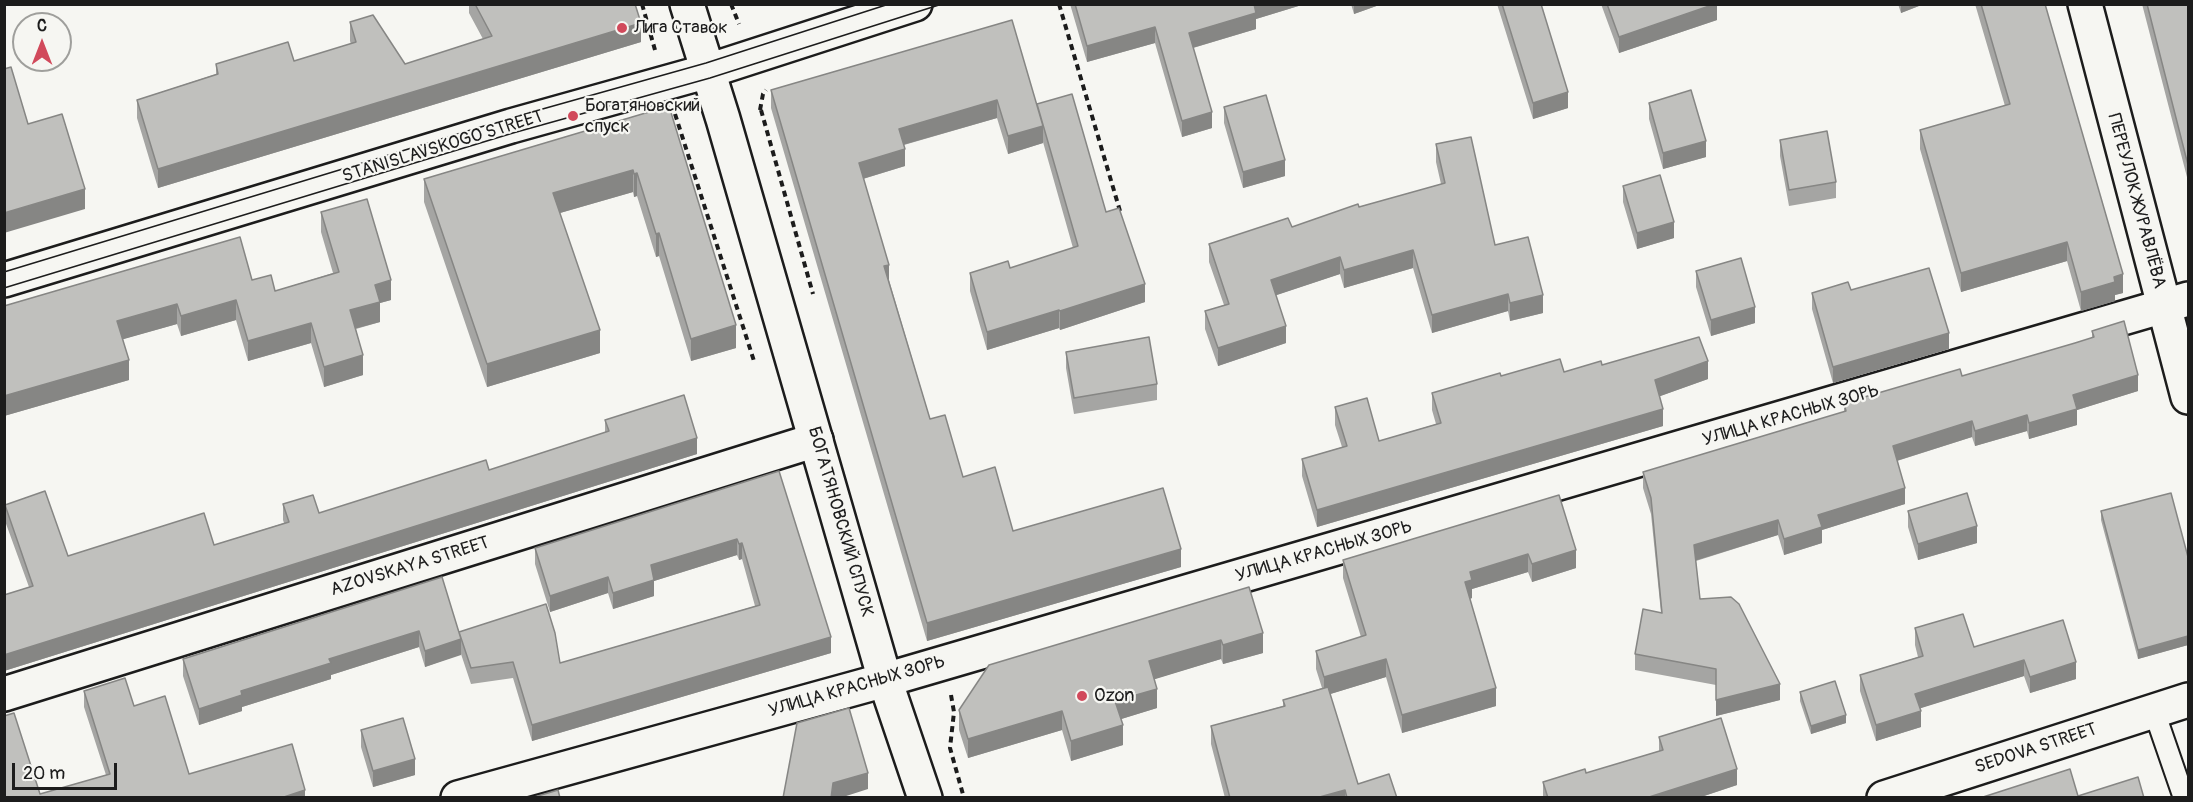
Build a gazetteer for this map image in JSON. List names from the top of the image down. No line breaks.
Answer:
{"streets":{"street":["STANISLAVSKOGO STREET","ПЕРЕУЛОК ЖУРАВЛЁВА","УЛИЦА КРАСНЫХ ЗОРЬ","БОГАТЯНОВСКИЙ СПУСК","AZOVSKAYA STREET","SEDOVA STREET"]},"crossings":[["STANISLAVSKOGO STREET","БОГАТЯНОВСКИЙ СПУСК"],["ПЕРЕУЛОК ЖУРАВЛЁВА","УЛИЦА КРАСНЫХ ЗОРЬ"],["УЛИЦА КРАСНЫХ ЗОРЬ","БОГАТЯНОВСКИЙ СПУСК"],["БОГАТЯНОВСКИЙ СПУСК","AZOVSKAYA STREET"]],"places":["Лига Ставок","Богатяновский спуск","Ozon"],"scale_bar":"20 m","north":"top"}
